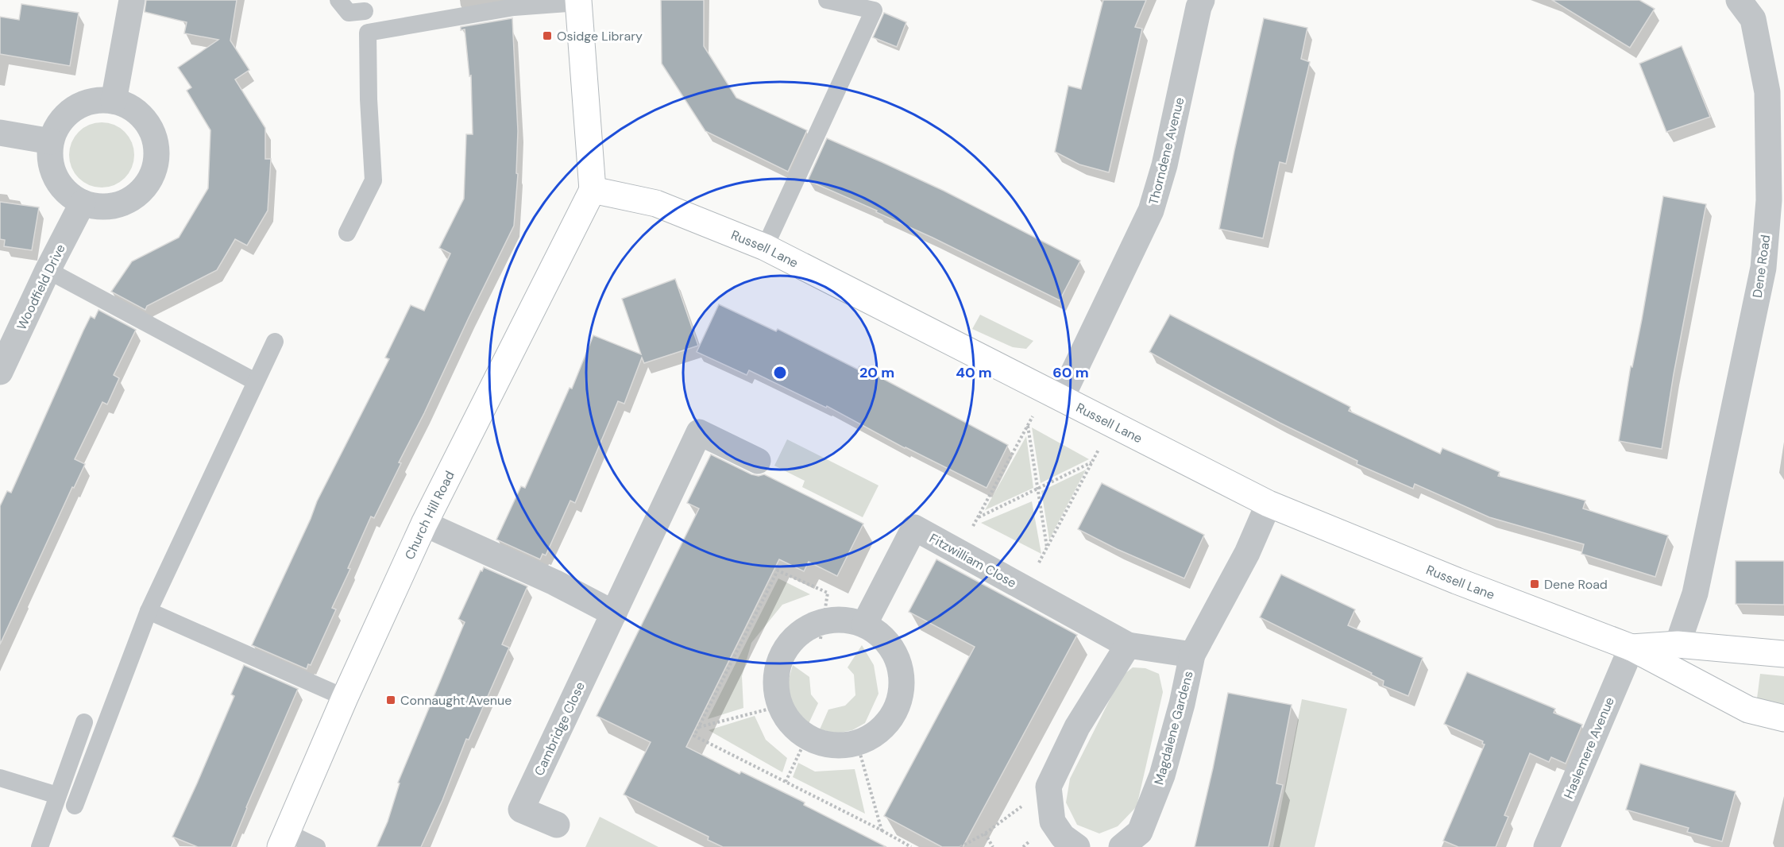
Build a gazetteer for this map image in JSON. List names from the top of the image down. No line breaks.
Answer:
{"streets":{"main road":["Russell Lane","Church Hill Road"],"street":["Thorndene Avenue","Dene Road","Woodfield Drive","Fitzwilliam Close","Magdalene Gardens","Cambridge Close","Haslemere Avenue"]},"crossings":[["Thorndene Avenue","Russell Lane"],["Russell Lane","Dene Road"],["Russell Lane","Church Hill Road"],["Russell Lane","Magdalene Gardens"],["Russell Lane","Haslemere Avenue"],["Fitzwilliam Close","Magdalene Gardens"]],"places":{"transit":["Osidge Library","Dene Road","Connaught Avenue"]},"rings":["20 m","40 m","60 m"]}
